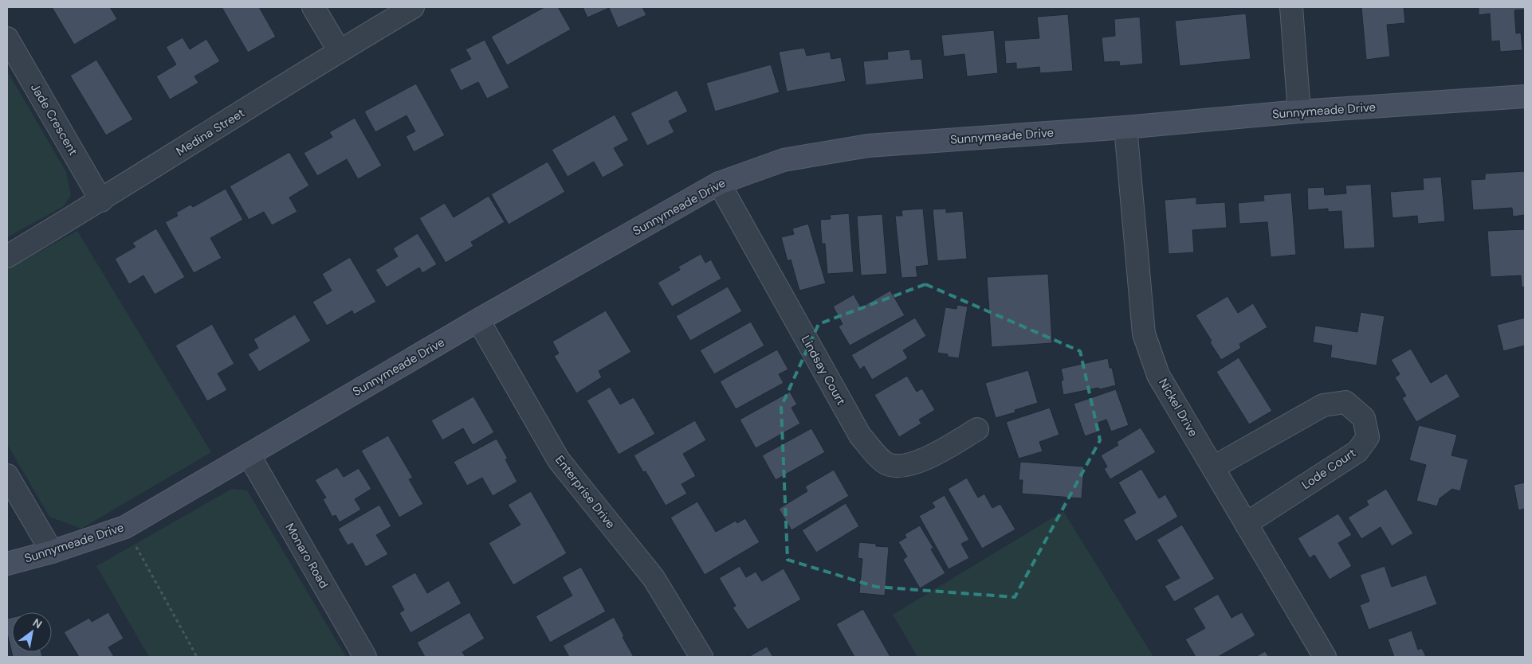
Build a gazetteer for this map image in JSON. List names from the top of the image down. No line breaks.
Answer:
{"streets":{"street":["Sunnymeade Drive","Jade Crescent","Medina Street","Lindsay Court","Nickel Drive","Lode Court","Enterprise Drive","Monaro Road"]},"crossings":[["Sunnymeade Drive","Lindsay Court"],["Sunnymeade Drive","Nickel Drive"],["Sunnymeade Drive","Enterprise Drive"],["Sunnymeade Drive","Monaro Road"],["Jade Crescent","Medina Street"],["Nickel Drive","Lode Court"]],"north":"top right"}
